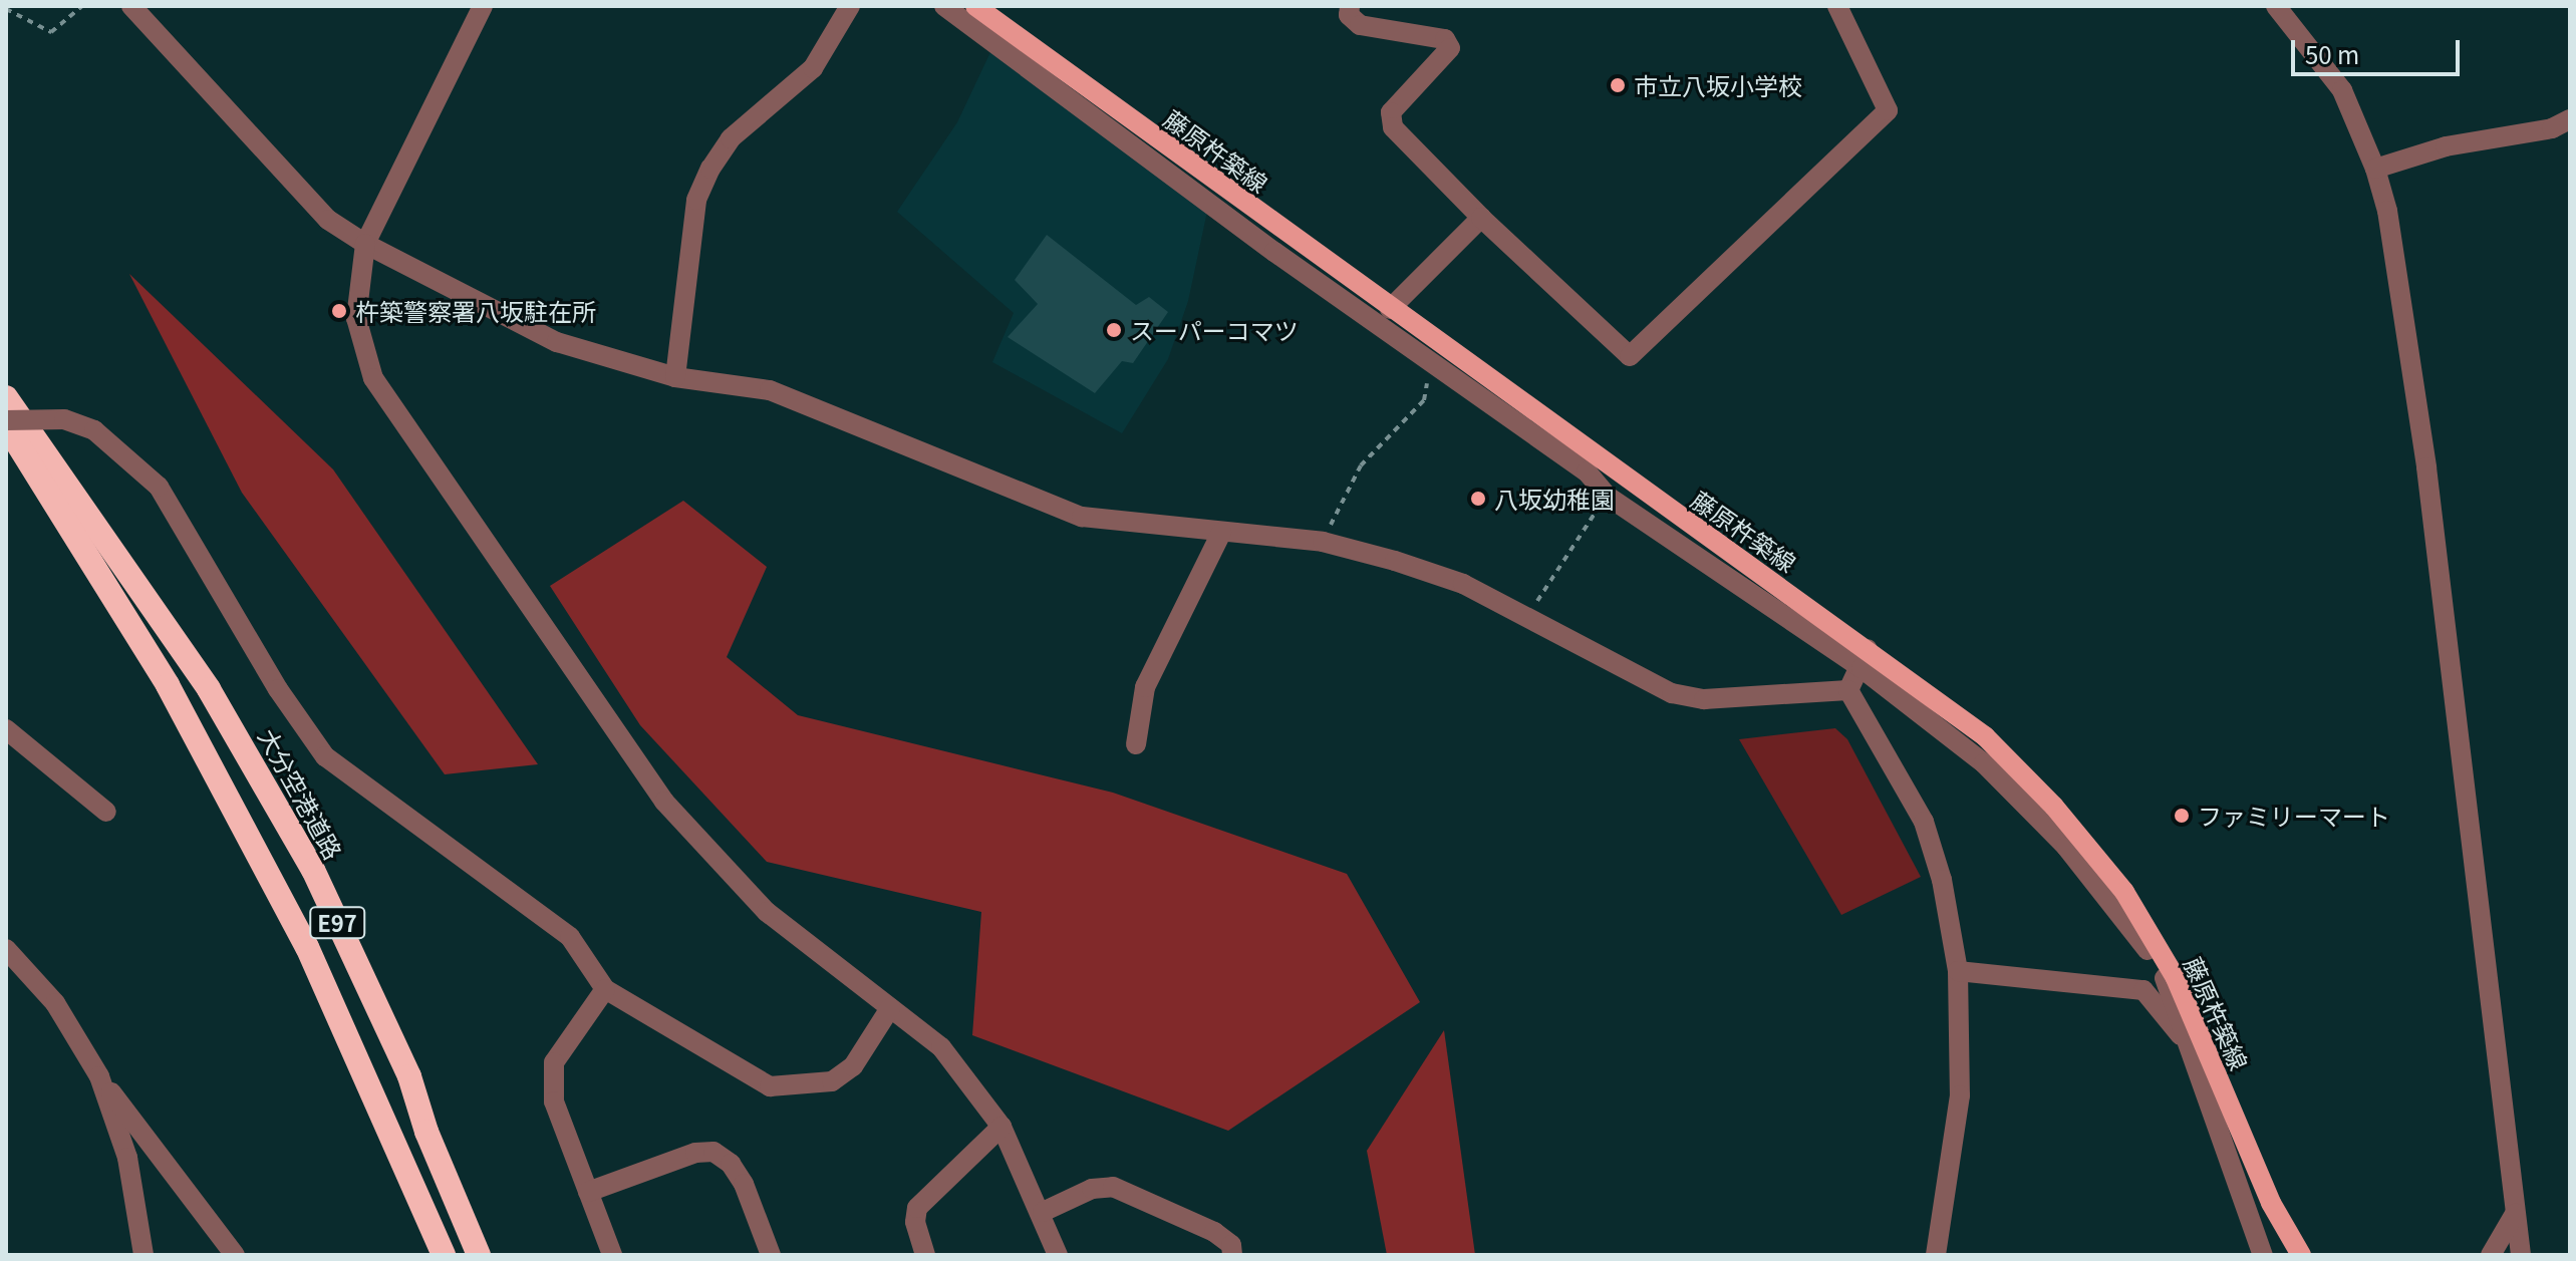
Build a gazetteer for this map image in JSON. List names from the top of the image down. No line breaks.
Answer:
{"streets":{"highway":["大分空港道路","E97"],"main road":["藤原杵築線"]},"places":["市立八坂小学校","杵築警察署八坂駐在所","スーパーコマツ","八坂幼稚園","ファミリーマート"],"scale_bar":"50 m"}
